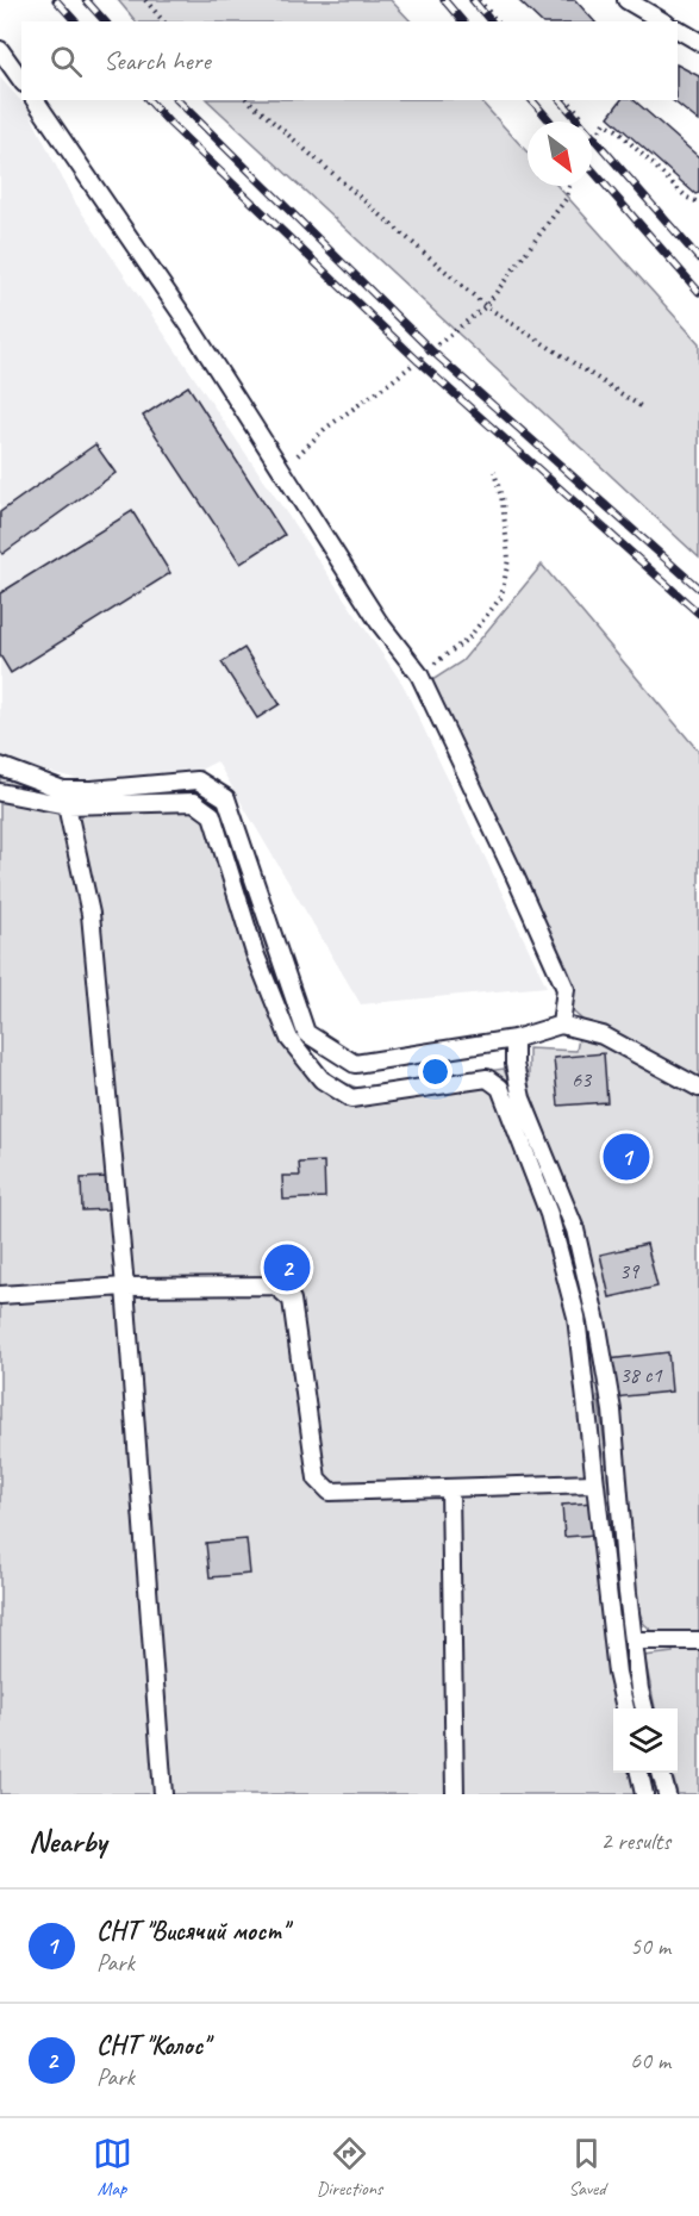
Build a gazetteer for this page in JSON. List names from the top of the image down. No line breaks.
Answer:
{"house_numbers":["63","39","38 с1"],"north":"bottom right","page":{"search":"Search here","pins":["1","2"],"heading":["Nearby","2 results"],"list":[{"mark":"1","name":"СНТ \"Висячий мост\"","note":"Park","value":"50 m"},{"mark":"2","name":"СНТ \"Колос\"","note":"Park","value":"60 m"}],"nav":["Map","Directions","Saved"]}}
